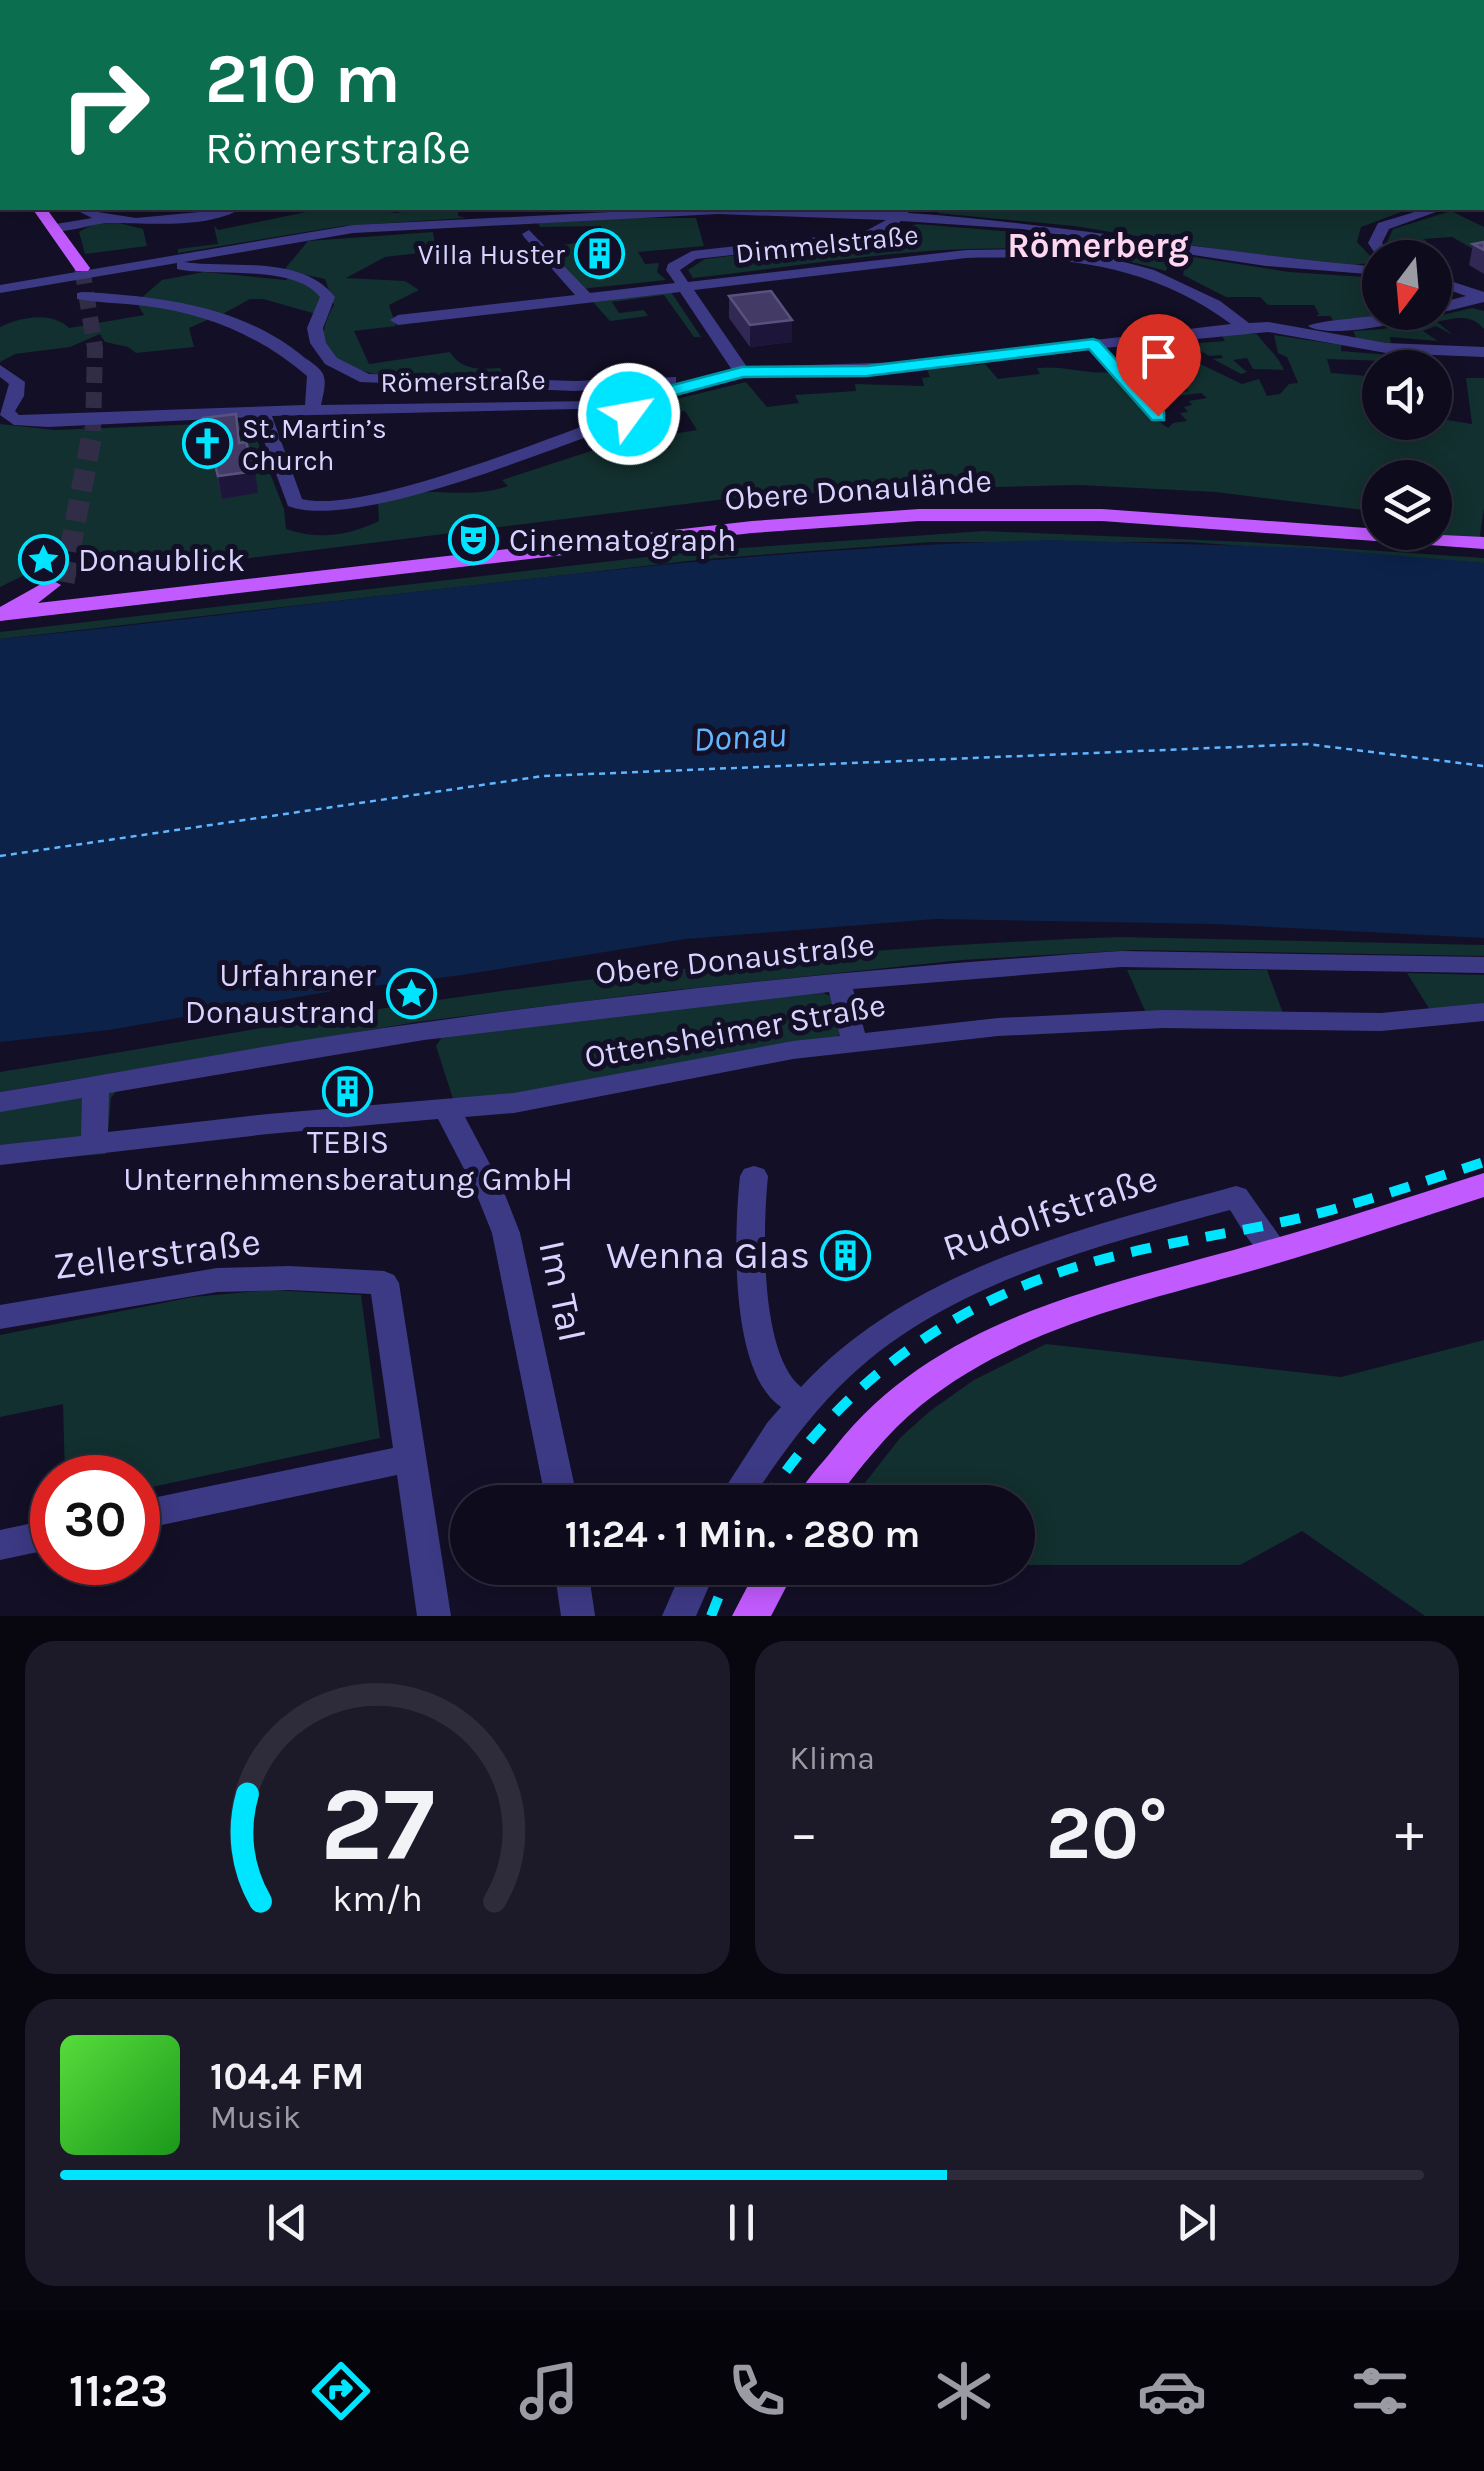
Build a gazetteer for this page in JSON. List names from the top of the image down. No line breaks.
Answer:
{"streets":{"main road":["Obere Donaulände"],"street":["Dimmelstraße","Römerstraße","Obere Donaustraße","Ottensheimer Straße","Rudolfstraße","Zellerstraße","Im Tal"]},"crossings":[["Dimmelstraße","Römerstraße"],["Ottensheimer Straße","Im Tal"]],"districts":["Römerberg"],"water":["Donau"],"places":{"building":["Villa Huster","TEBIS Unternehmensberatung GmbH","Wenna Glas"],"church":["St. Martin’s Church"],"theatre":["Cinematograph"],"place":["Donaublick","Urfahraner Donaustrand"]},"north":"bottom","page":{"turn":["210 m","Römerstraße"],"limit":"30","trip":"11:24 · 1 Min. · 280 m","tile":"Klima","heat":["−","20°","+"],"song":["104.4 FM","Musik"],"tabs":"11:23","gauge":["27","km/h"]}}
